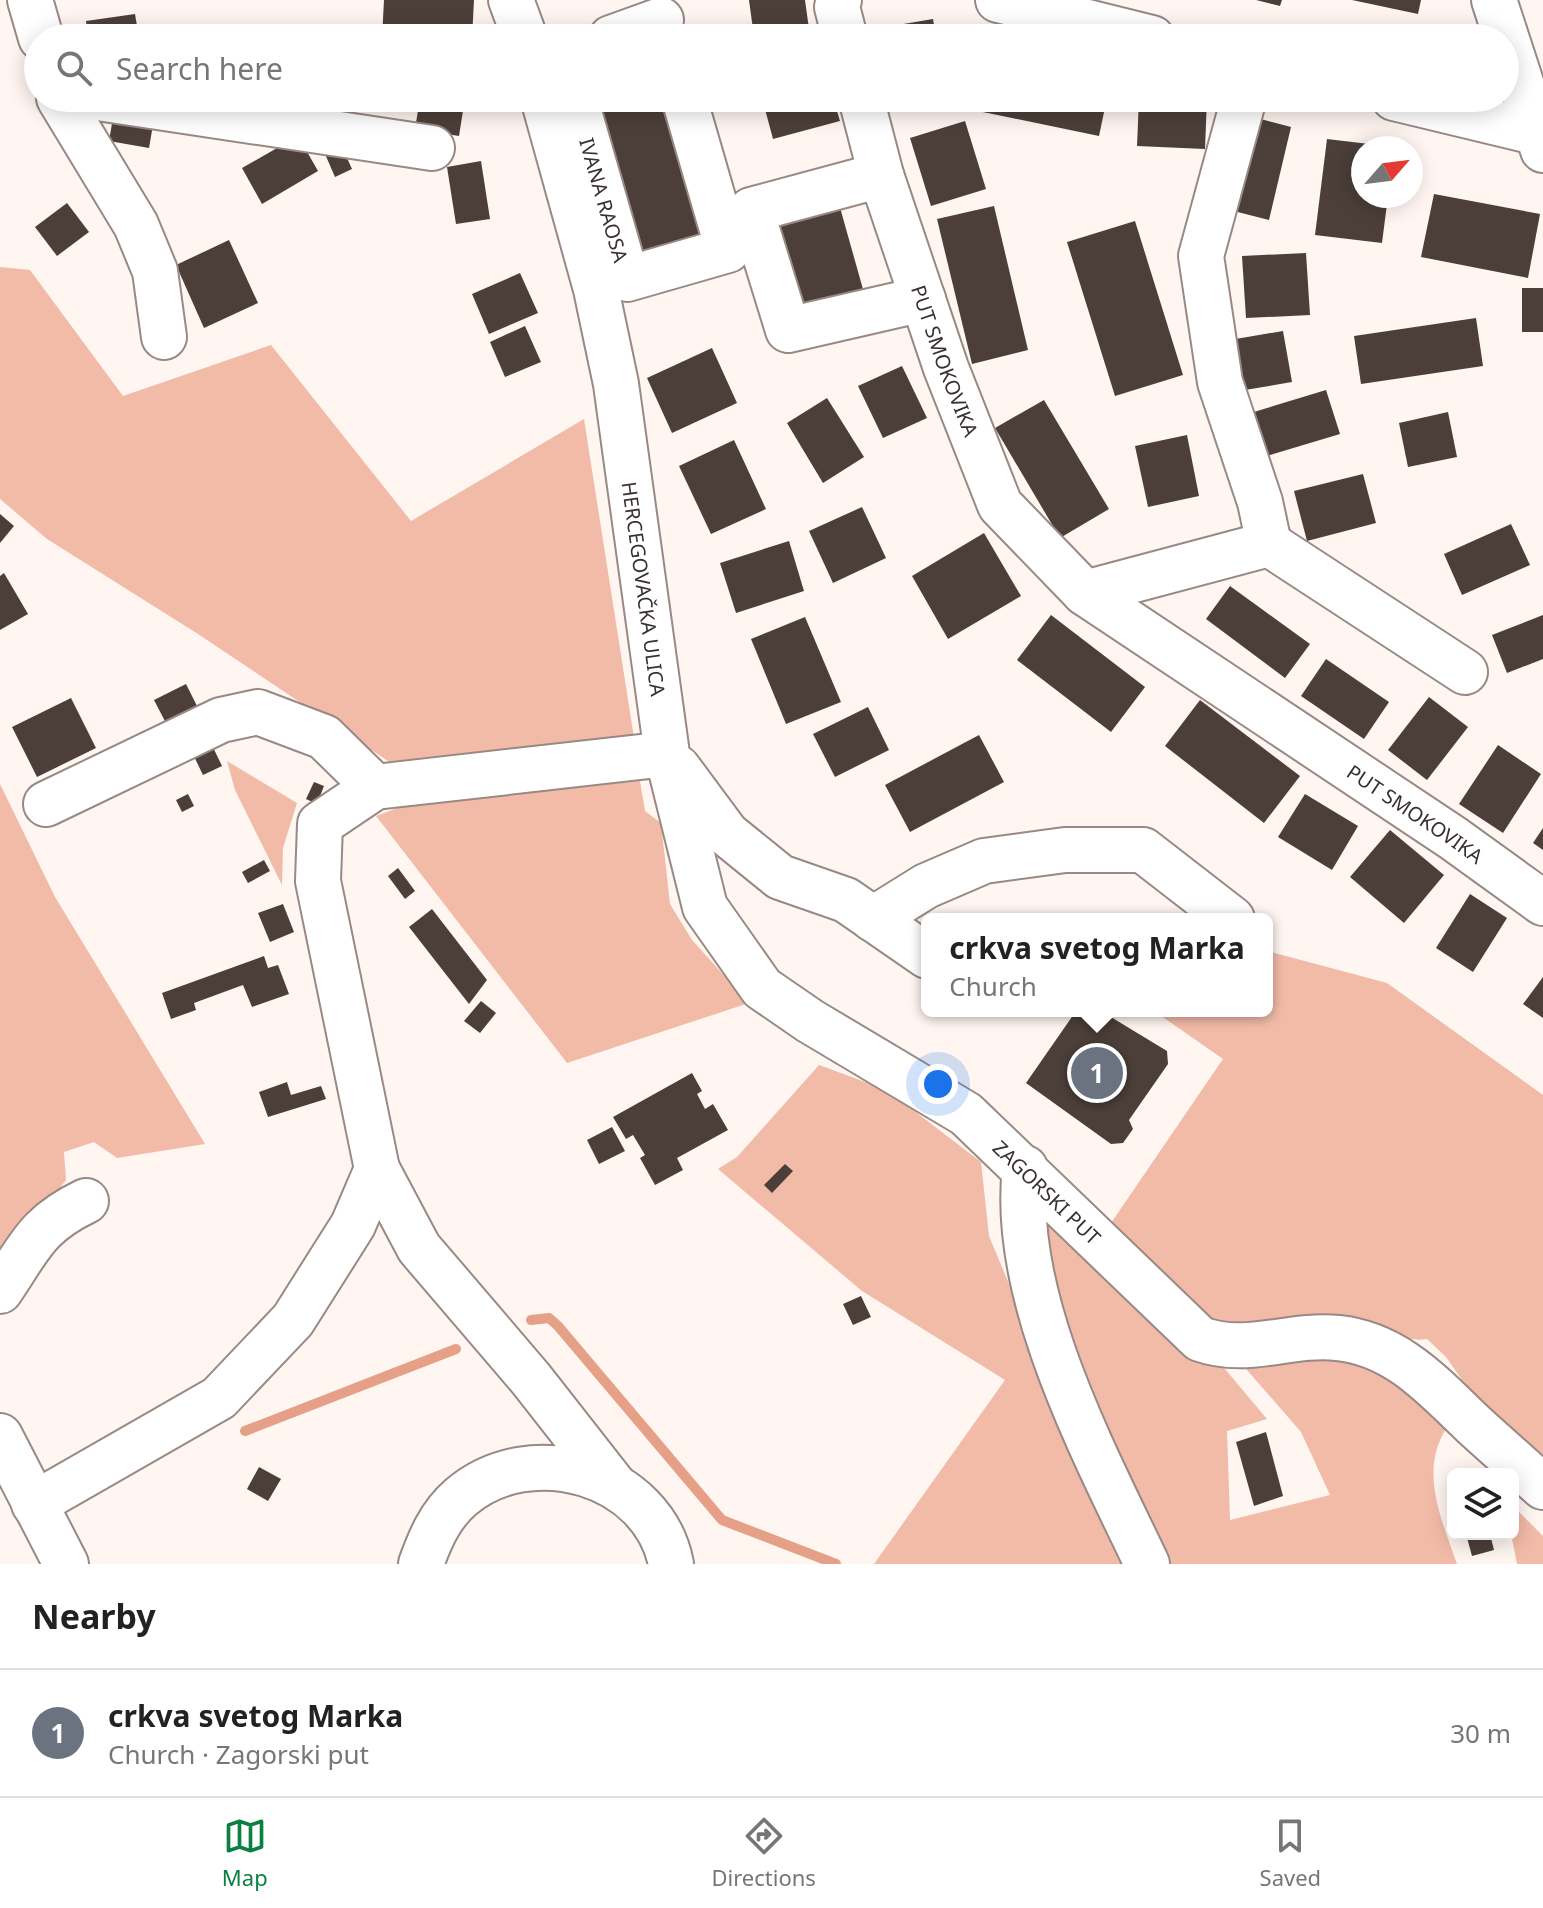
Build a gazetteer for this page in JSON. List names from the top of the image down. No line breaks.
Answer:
{"streets":{"street":["IVANA RAOSA","PUT SMOKOVIKA","HERCEGOVAČKA ULICA","ZAGORSKI PUT"]},"crossings":[["HERCEGOVAČKA ULICA","ZAGORSKI PUT"]],"north":"top right","page":{"search":"Search here","popup":["crkva svetog Marka","Church"],"pins":"1","heading":"Nearby","list":[{"mark":"1","name":"crkva svetog Marka","note":"Church · Zagorski put","value":"30 m"}],"nav":["Map","Directions","Saved"]}}
